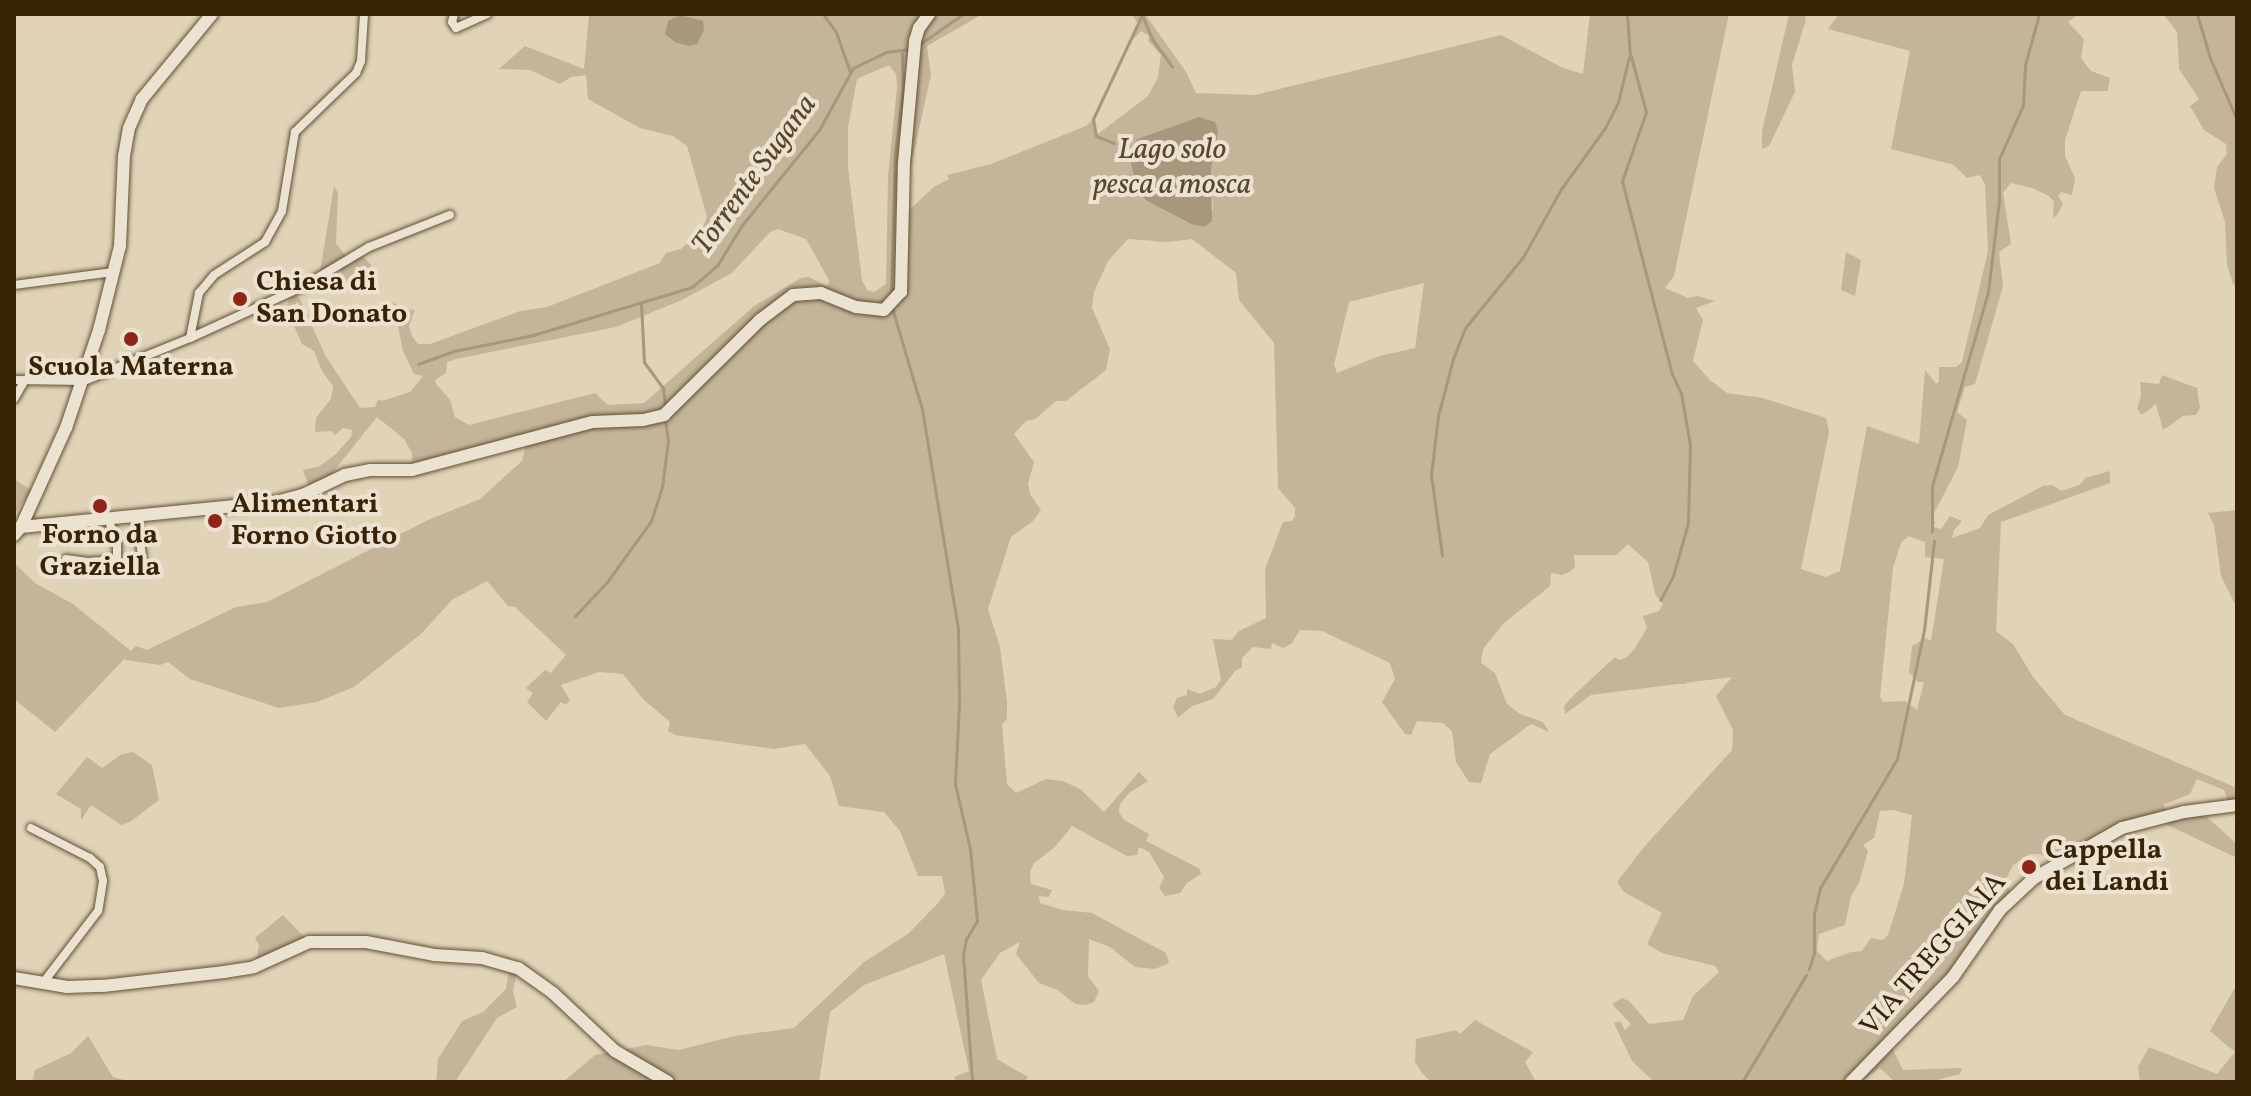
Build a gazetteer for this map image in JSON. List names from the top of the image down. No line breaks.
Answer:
{"streets":{"street":["VIA TREGGIAIA"]},"water":["Lago solo pesca a mosca","Torrente Sugana"],"places":["Chiesa di San Donato","Scuola Materna","Forno da Graziella","Alimentari Forno Giotto","Cappella dei Landi"]}
